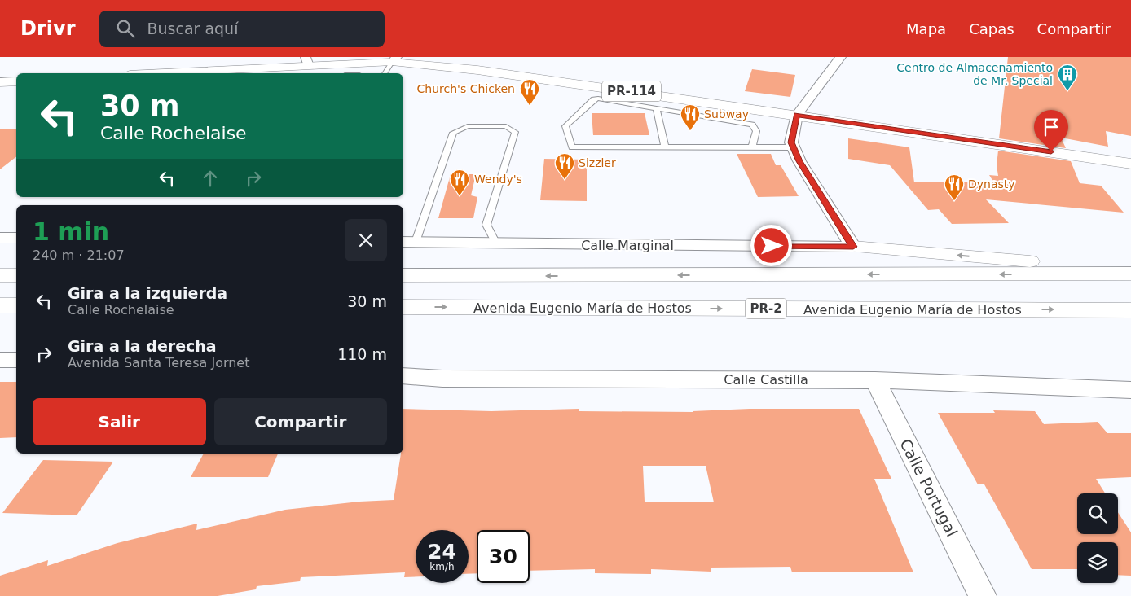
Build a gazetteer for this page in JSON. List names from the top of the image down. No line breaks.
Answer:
{"streets":{"main road":["PR-114","Avenida Eugenio María de Hostos","PR-2"],"street":["Calle Marginal","Calle Castilla","Calle Portugal"]},"crossings":[["Calle Castilla","Calle Portugal"]],"places":{"building":["Centro de Almacenamiento de Mr. Special"],"restaurant":["Church's Chicken","Subway","Sizzler","Wendy's","Dynasty"]},"page":{"header":"Drivr","search":"Buscar aquí","nav":["Mapa","Capas","Compartir"],"turn":["30 m","Calle Rochelaise"],"heading":["1 min","240 m · 21:07"],"list":[{"name":"Gira a la izquierda","note":"Calle Rochelaise","value":"30 m"},{"name":"Gira a la derecha","note":"Avenida Santa Teresa Jornet","value":"110 m"}],"buttons":["Salir","Compartir"],"speed":"24 km/h","limit":"30"}}
